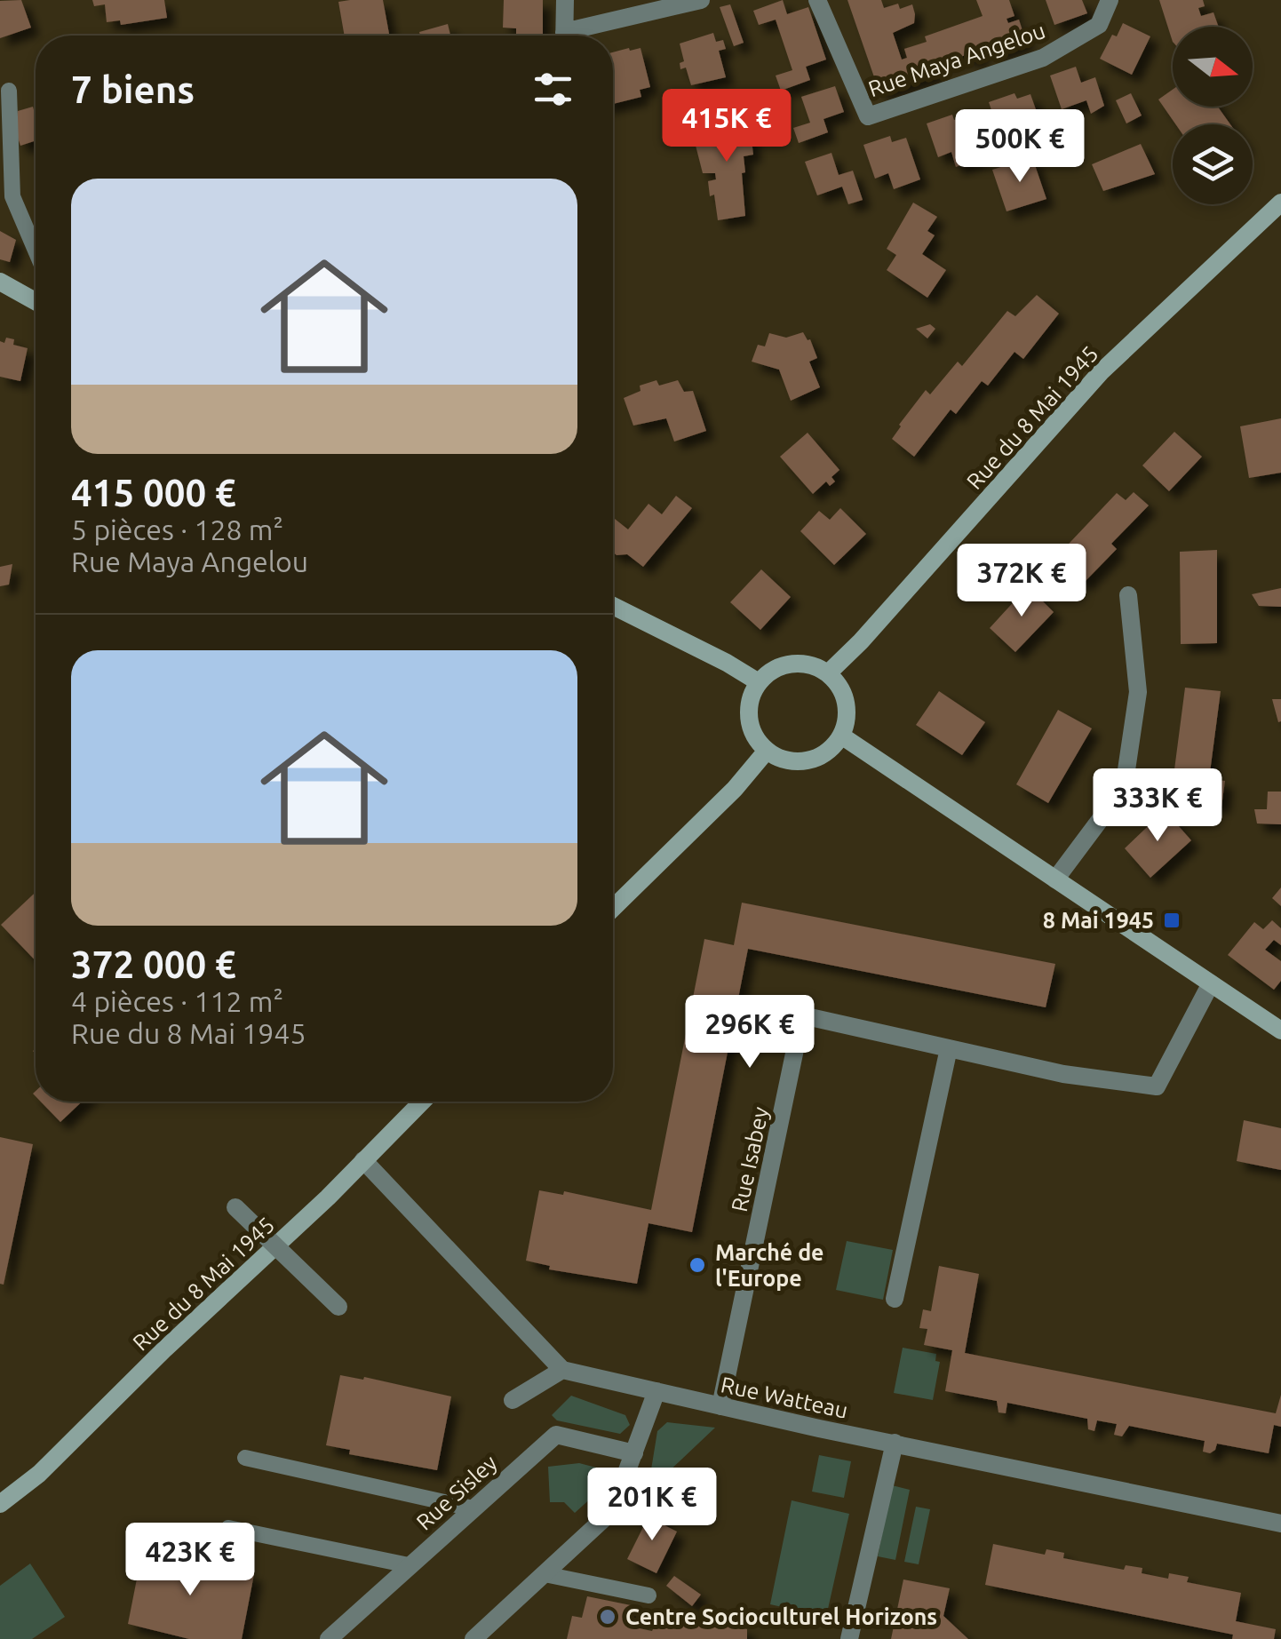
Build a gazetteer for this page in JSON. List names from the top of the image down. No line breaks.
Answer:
{"streets":{"street":["Rue Maya Angelou","Rue du 8 Mai 1945","Rue Isabey","Rue Watteau","Rue Sisley"]},"crossings":[["Rue Isabey","Rue Watteau"]],"places":{"transit":["8 Mai 1945"],"other":["Marché de l'Europe","Centre Socioculturel Horizons"]},"north":"right","page":{"heading":"7 biens","price":["415K €","500K €","372K €","333K €","296K €","201K €","423K €"],"list":[{"name":"415 000 €","note":"5 pièces · 128 m² · Rue Maya Angelou"},{"name":"372 000 €","note":"4 pièces · 112 m² · Rue du 8 Mai 1945"}]}}
